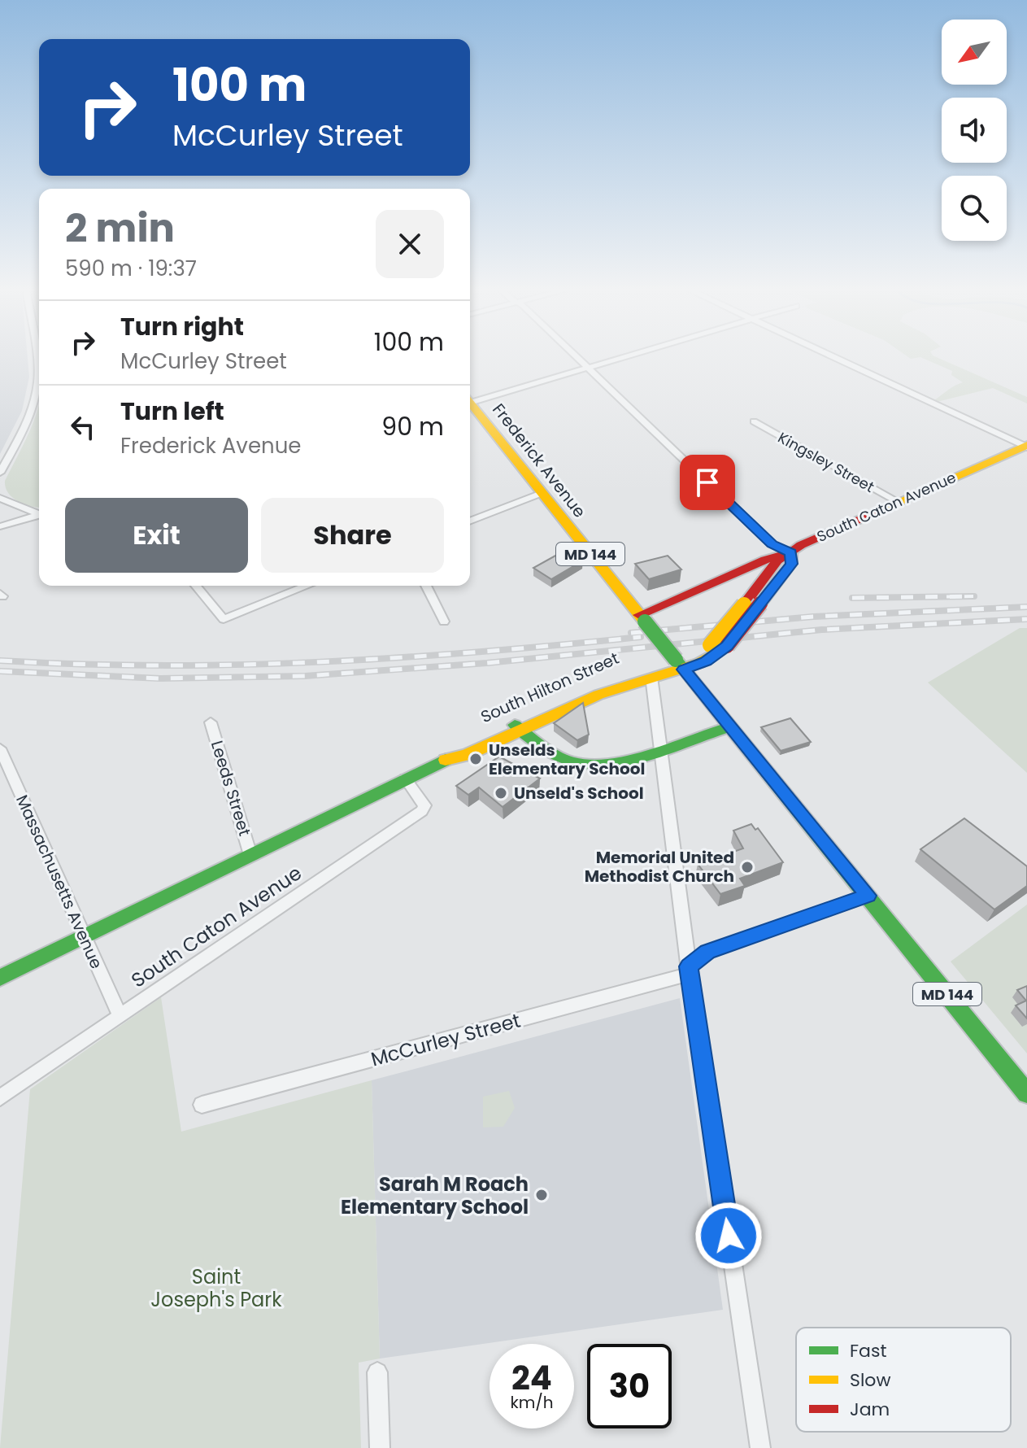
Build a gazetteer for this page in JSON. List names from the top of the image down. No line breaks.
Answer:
{"streets":{"main road":["Frederick Avenue","South Caton Avenue","MD 144","South Hilton Street"],"street":["Kingsley Street","Leeds Street","Massachusetts Avenue","McCurley Street"]},"crossings":[["Frederick Avenue","South Caton Avenue"],["Frederick Avenue","South Hilton Street"],["Frederick Avenue","McCurley Street"],["Kingsley Street","South Caton Avenue"],["South Caton Avenue","South Hilton Street"],["South Caton Avenue","Massachusetts Avenue"],["South Hilton Street","Leeds Street"],["South Hilton Street","Massachusetts Avenue"]],"parks":["Saint Joseph's Park"],"places":["Unselds Elementary School","Unseld's School","Memorial United Methodist Church","Sarah M Roach Elementary School"],"legend":["Fast","Slow","Jam"],"north":"bottom left","page":{"turn":["100 m","McCurley Street"],"heading":["2 min","590 m · 19:37"],"list":[{"name":"Turn right","note":"McCurley Street","value":"100 m"},{"name":"Turn left","note":"Frederick Avenue","value":"90 m"}],"buttons":["Exit","Share"],"speed":"24 km/h","limit":"30"}}
